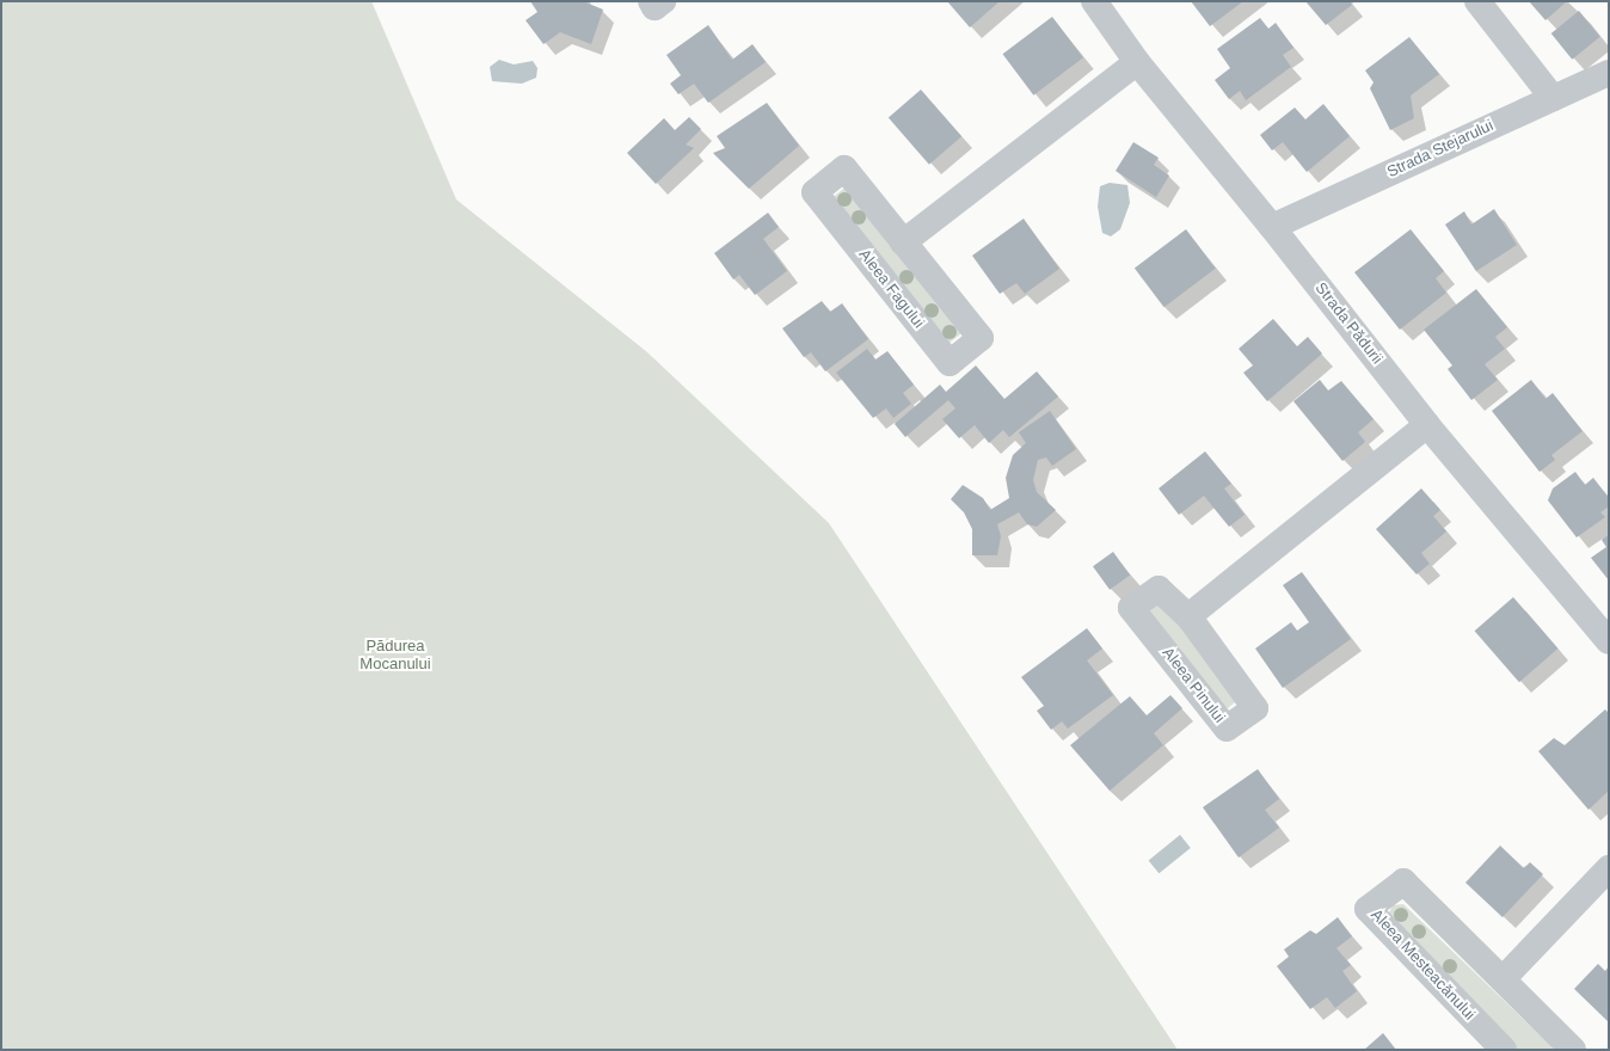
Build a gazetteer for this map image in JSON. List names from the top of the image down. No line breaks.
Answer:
{"streets":{"street":["Strada Stejarului","Aleea Fagului","Strada Pădurii","Aleea Pinului","Aleea Mesteacănului"]},"crossings":[["Strada Stejarului","Strada Pădurii"]],"parks":["Pădurea Mocanului"]}
